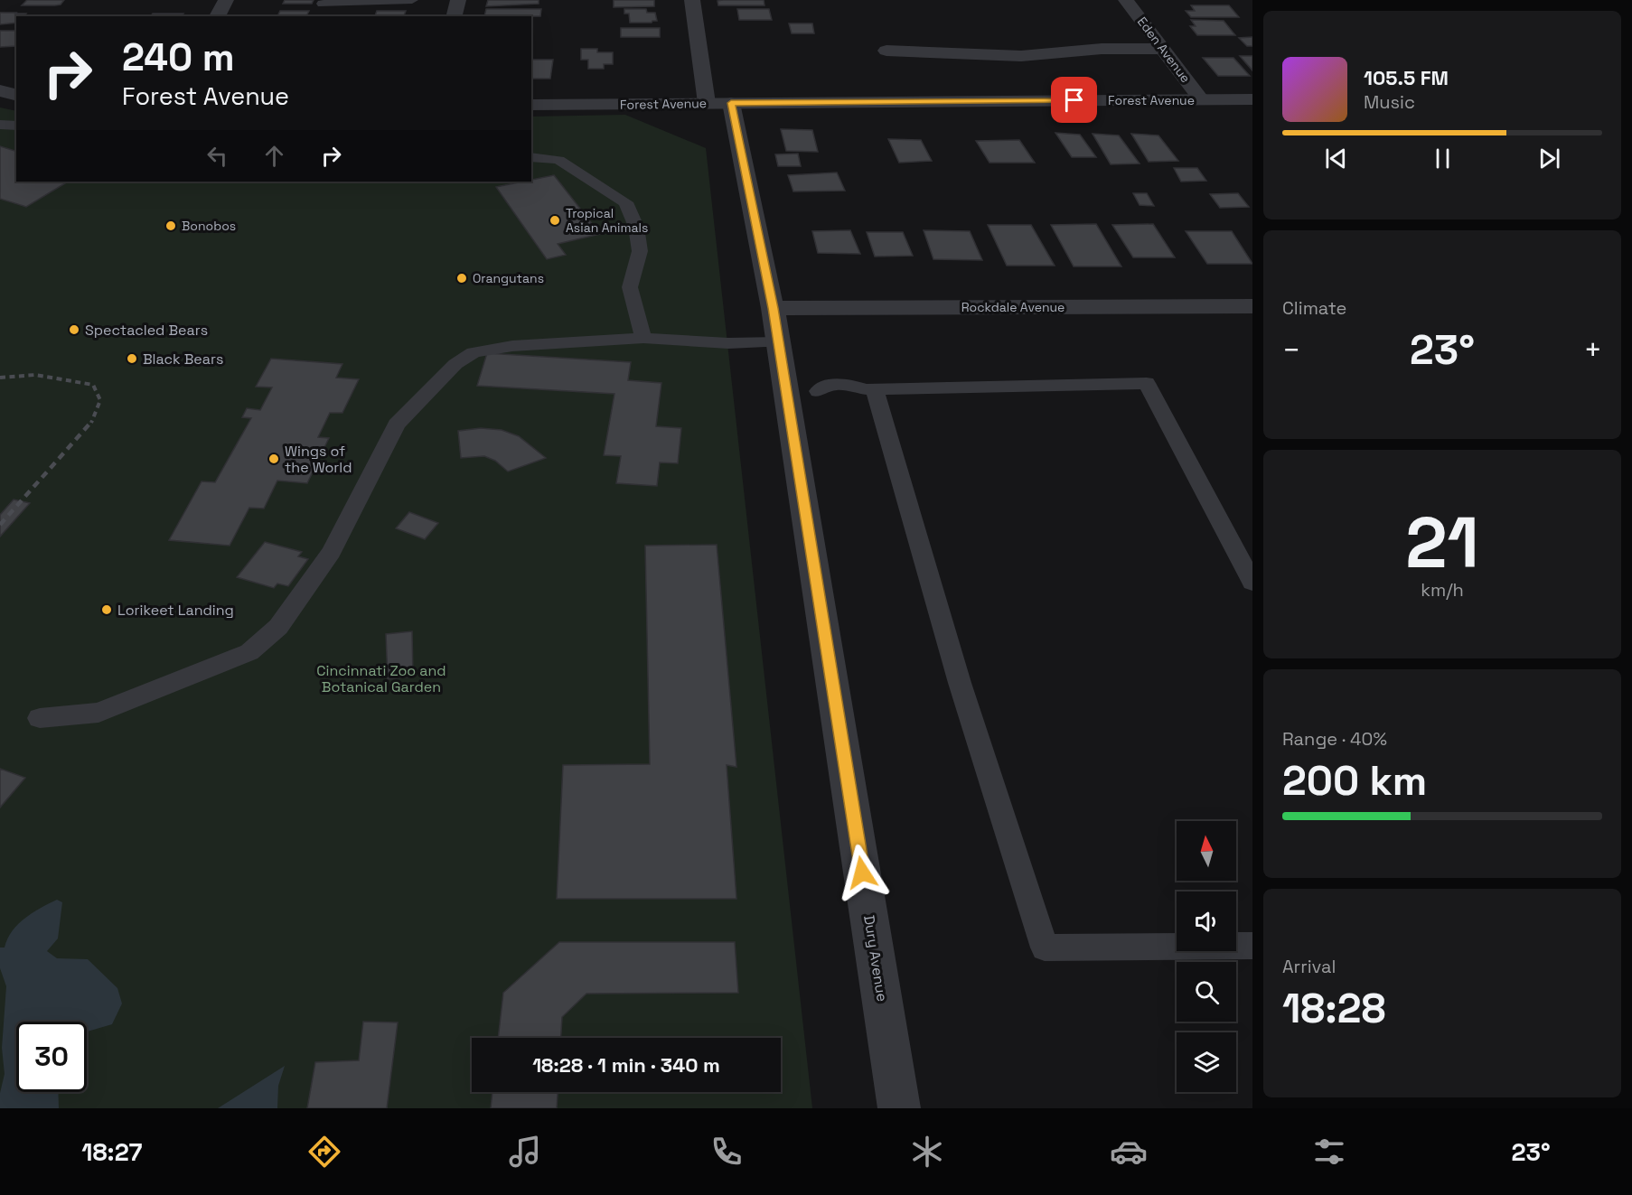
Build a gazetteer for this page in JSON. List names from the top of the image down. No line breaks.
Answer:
{"streets":{"street":["Eden Avenue","Forest Avenue","Rockdale Avenue","Dury Avenue"]},"crossings":[["Eden Avenue","Forest Avenue"],["Forest Avenue","Dury Avenue"],["Rockdale Avenue","Dury Avenue"]],"parks":["Cincinnati Zoo and Botanical Garden"],"places":["Tropical Asian Animals","Bonobos","Orangutans","Spectacled Bears","Black Bears","Wings of the World","Lorikeet Landing"],"north":"top","page":{"turn":["240 m","Forest Avenue"],"song":["105.5 FM","Music"],"tile":["Climate",["21","km/h"],["Range · 40%","200 km"],["Arrival","18:28"]],"heat":["−","23°","+"],"limit":"30","trip":"18:28 · 1 min · 340 m","tabs":["18:27","23°"]}}
